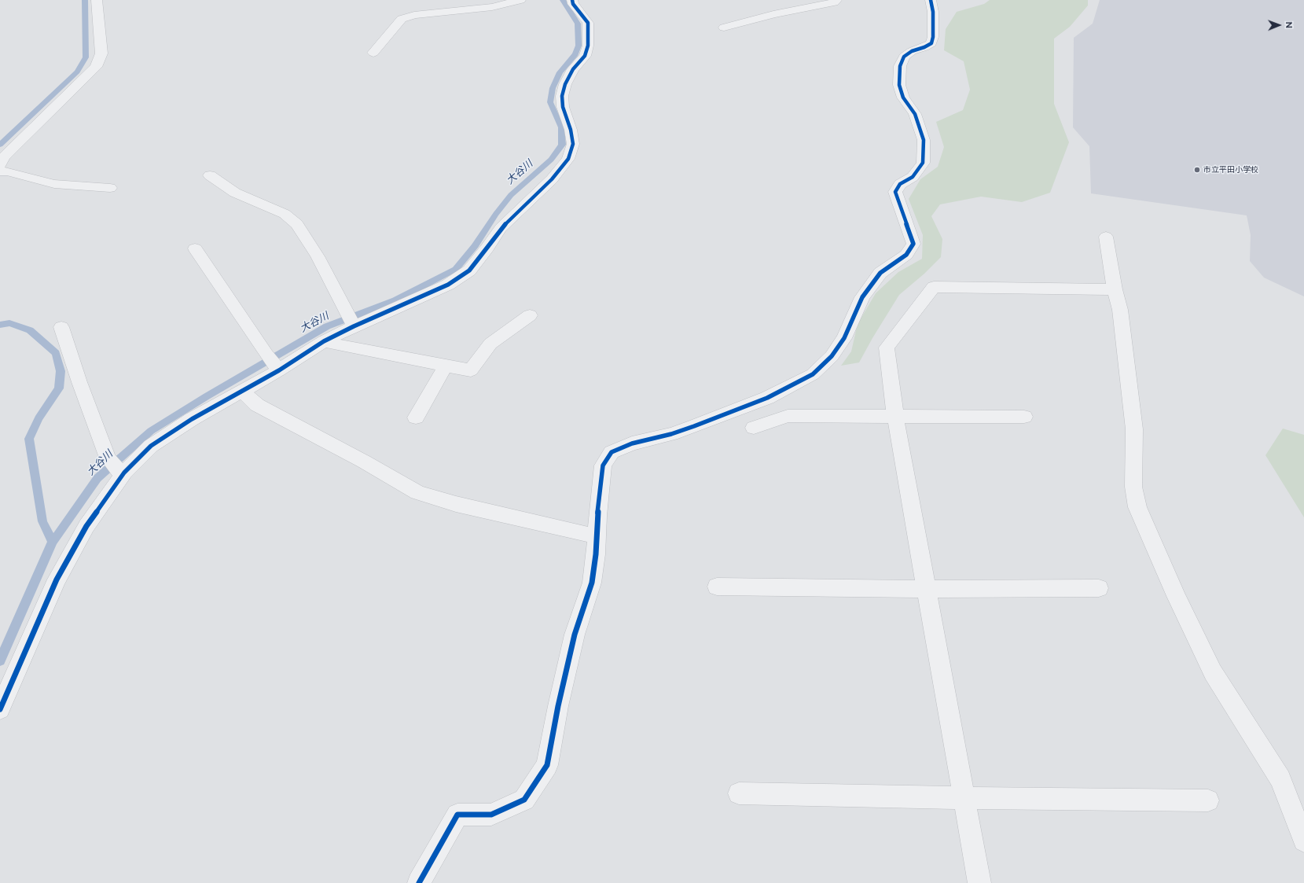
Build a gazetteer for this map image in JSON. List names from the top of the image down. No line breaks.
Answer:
{"water":["大谷川"],"places":["市立平田小学校"],"north":"right"}
